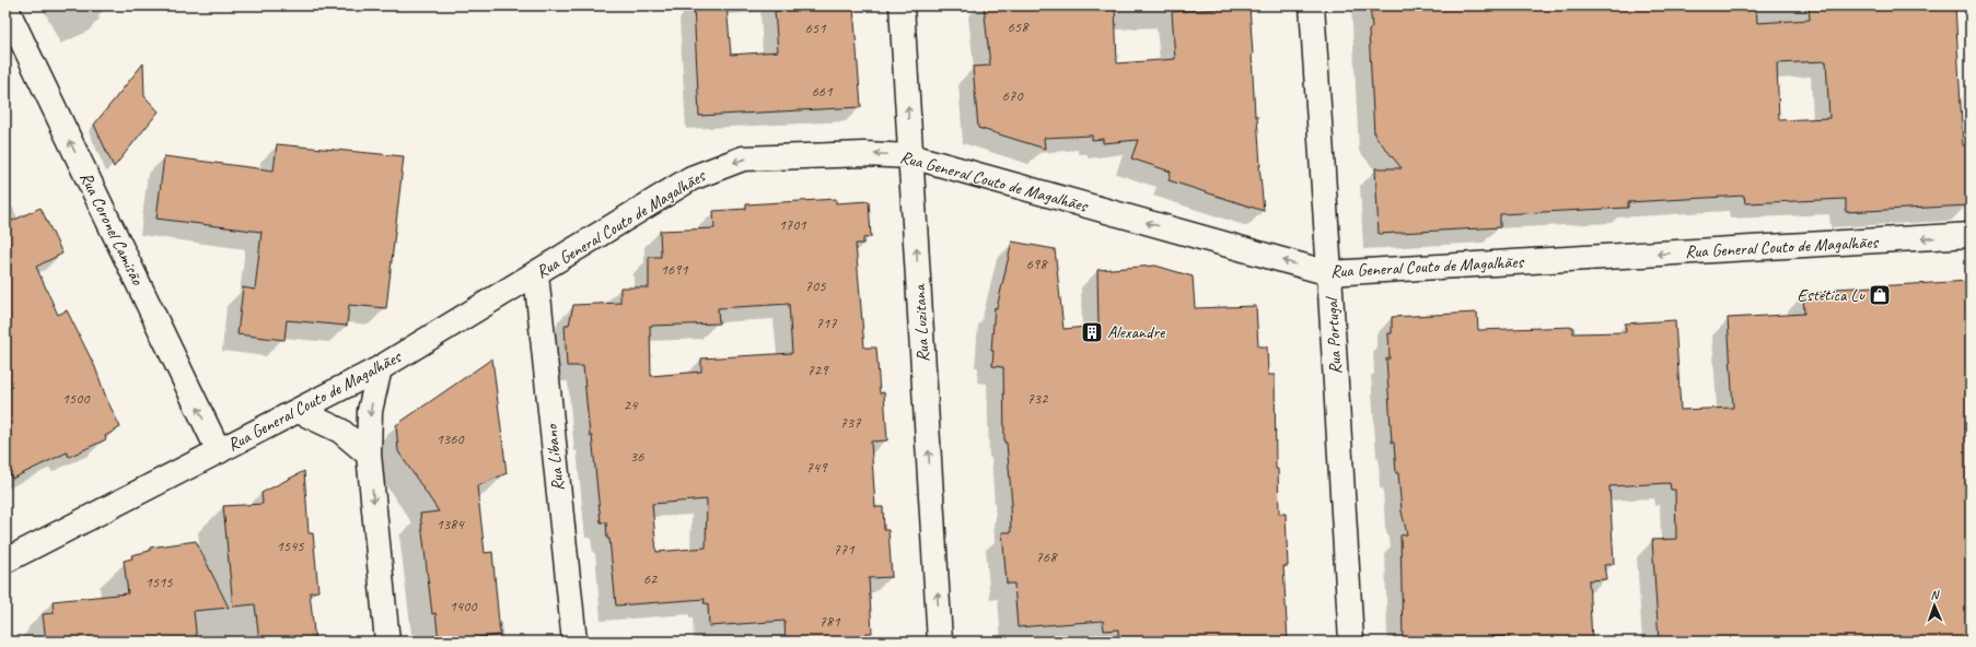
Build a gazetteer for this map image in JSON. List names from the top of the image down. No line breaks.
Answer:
{"streets":{"street":["Rua General Couto de Magalhães","Rua Coronel Camisão","Rua Luzitana","Rua Portugal","Rua Líbano"]},"crossings":[["Rua General Couto de Magalhães","Rua Coronel Camisão"],["Rua General Couto de Magalhães","Rua Luzitana"],["Rua General Couto de Magalhães","Rua Portugal"],["Rua General Couto de Magalhães","Rua Líbano"]],"one_way":["Rua General Couto de Magalhães","Rua Coronel Camisão","Rua Luzitana"],"places":{"shop":["Estética Lu"],"building":["Alexandre"]},"house_numbers":["658","651","661","670","1701","698","1691","705","717","729","1500","732","24","737","1360","36","749","1384","1545","771","768","62","1515","1400","781"],"north":"top"}
